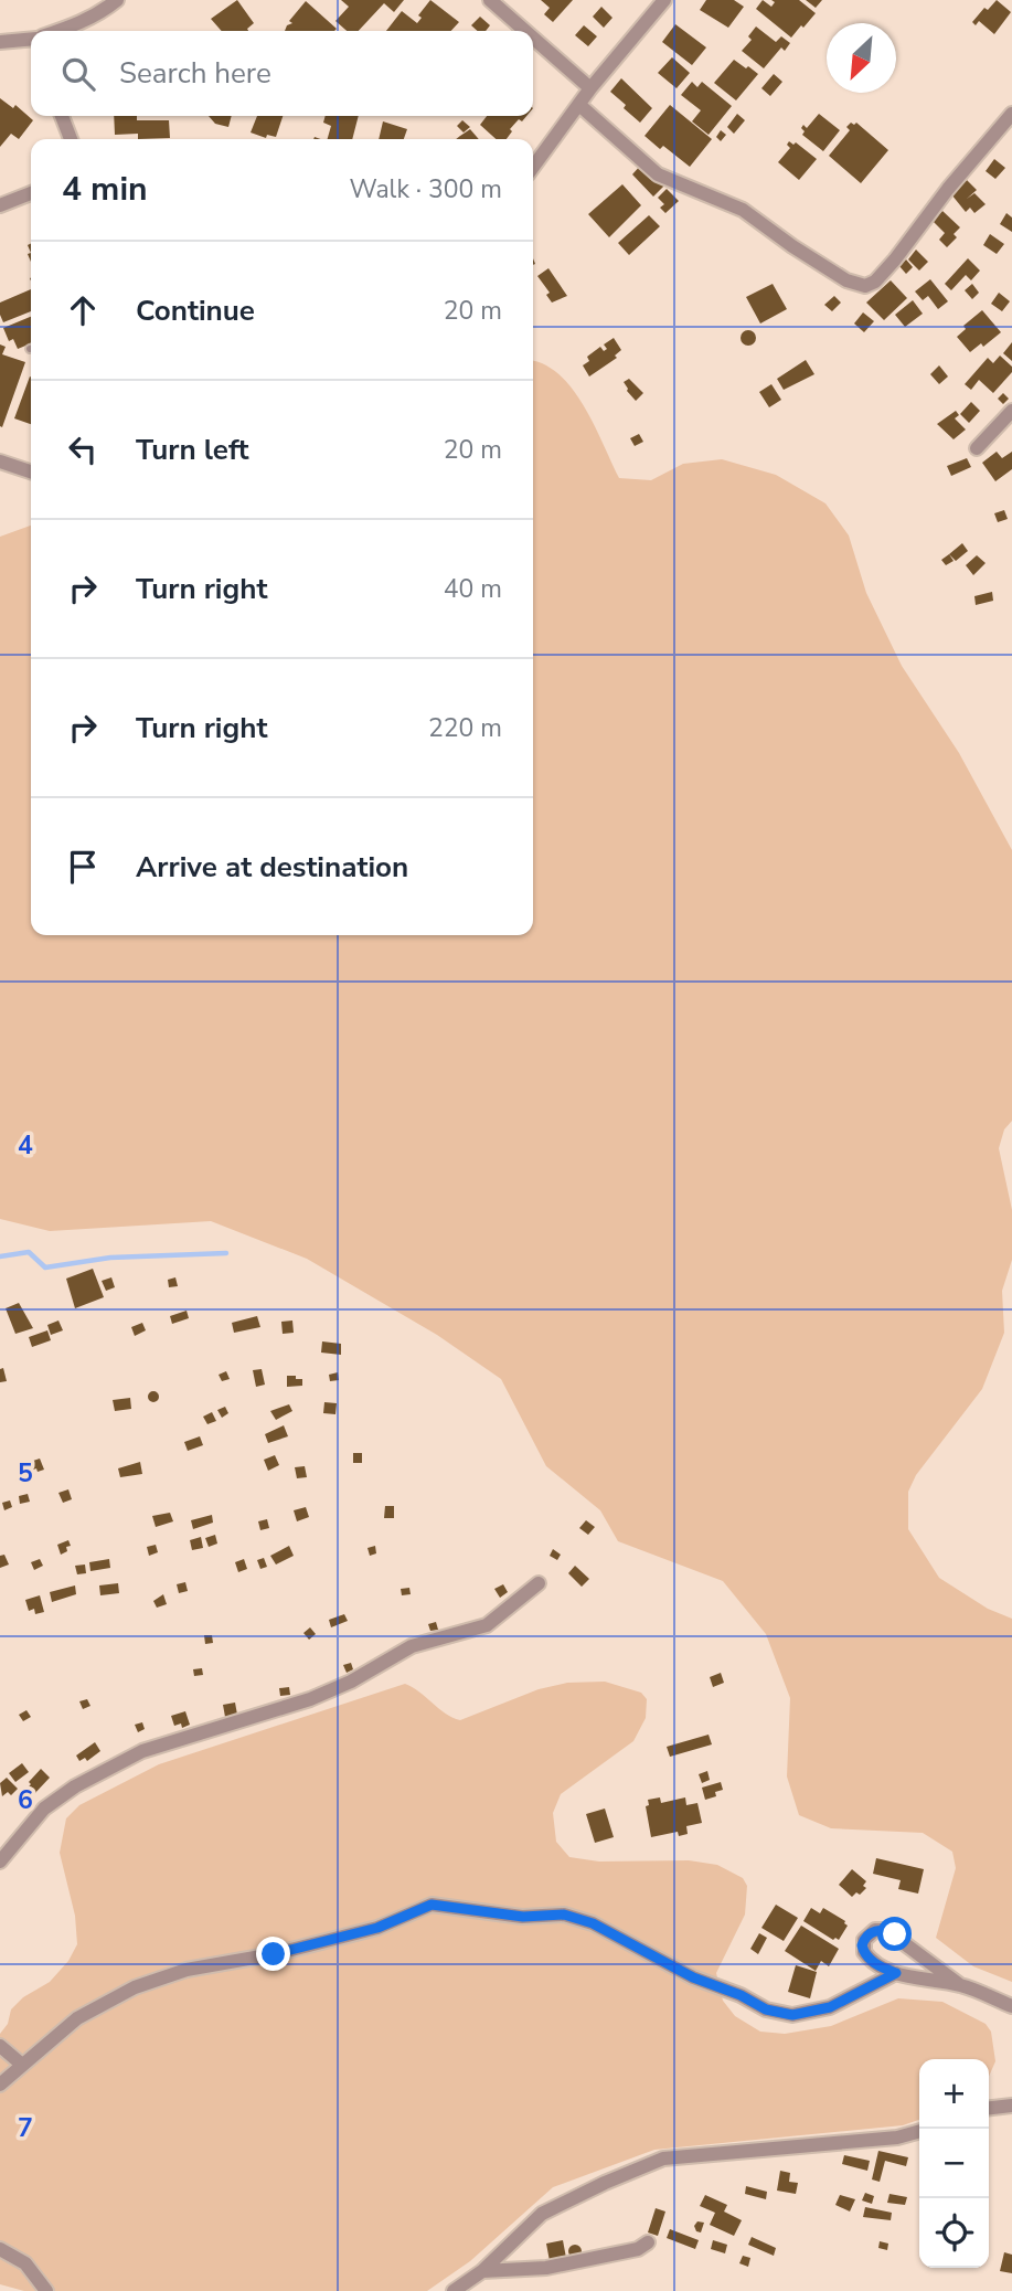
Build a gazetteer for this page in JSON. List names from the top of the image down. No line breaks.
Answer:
{"north":"bottom left","page":{"search":"Search here","heading":["4 min","Walk · 300 m"],"list":[["Continue","20 m"],["Turn left","20 m"],["Turn right","40 m"],["Turn right","220 m"],"Arrive at destination"],"map_buttons":["+","−"]},"grid":{"rows":["4","5","6","7"]}}
